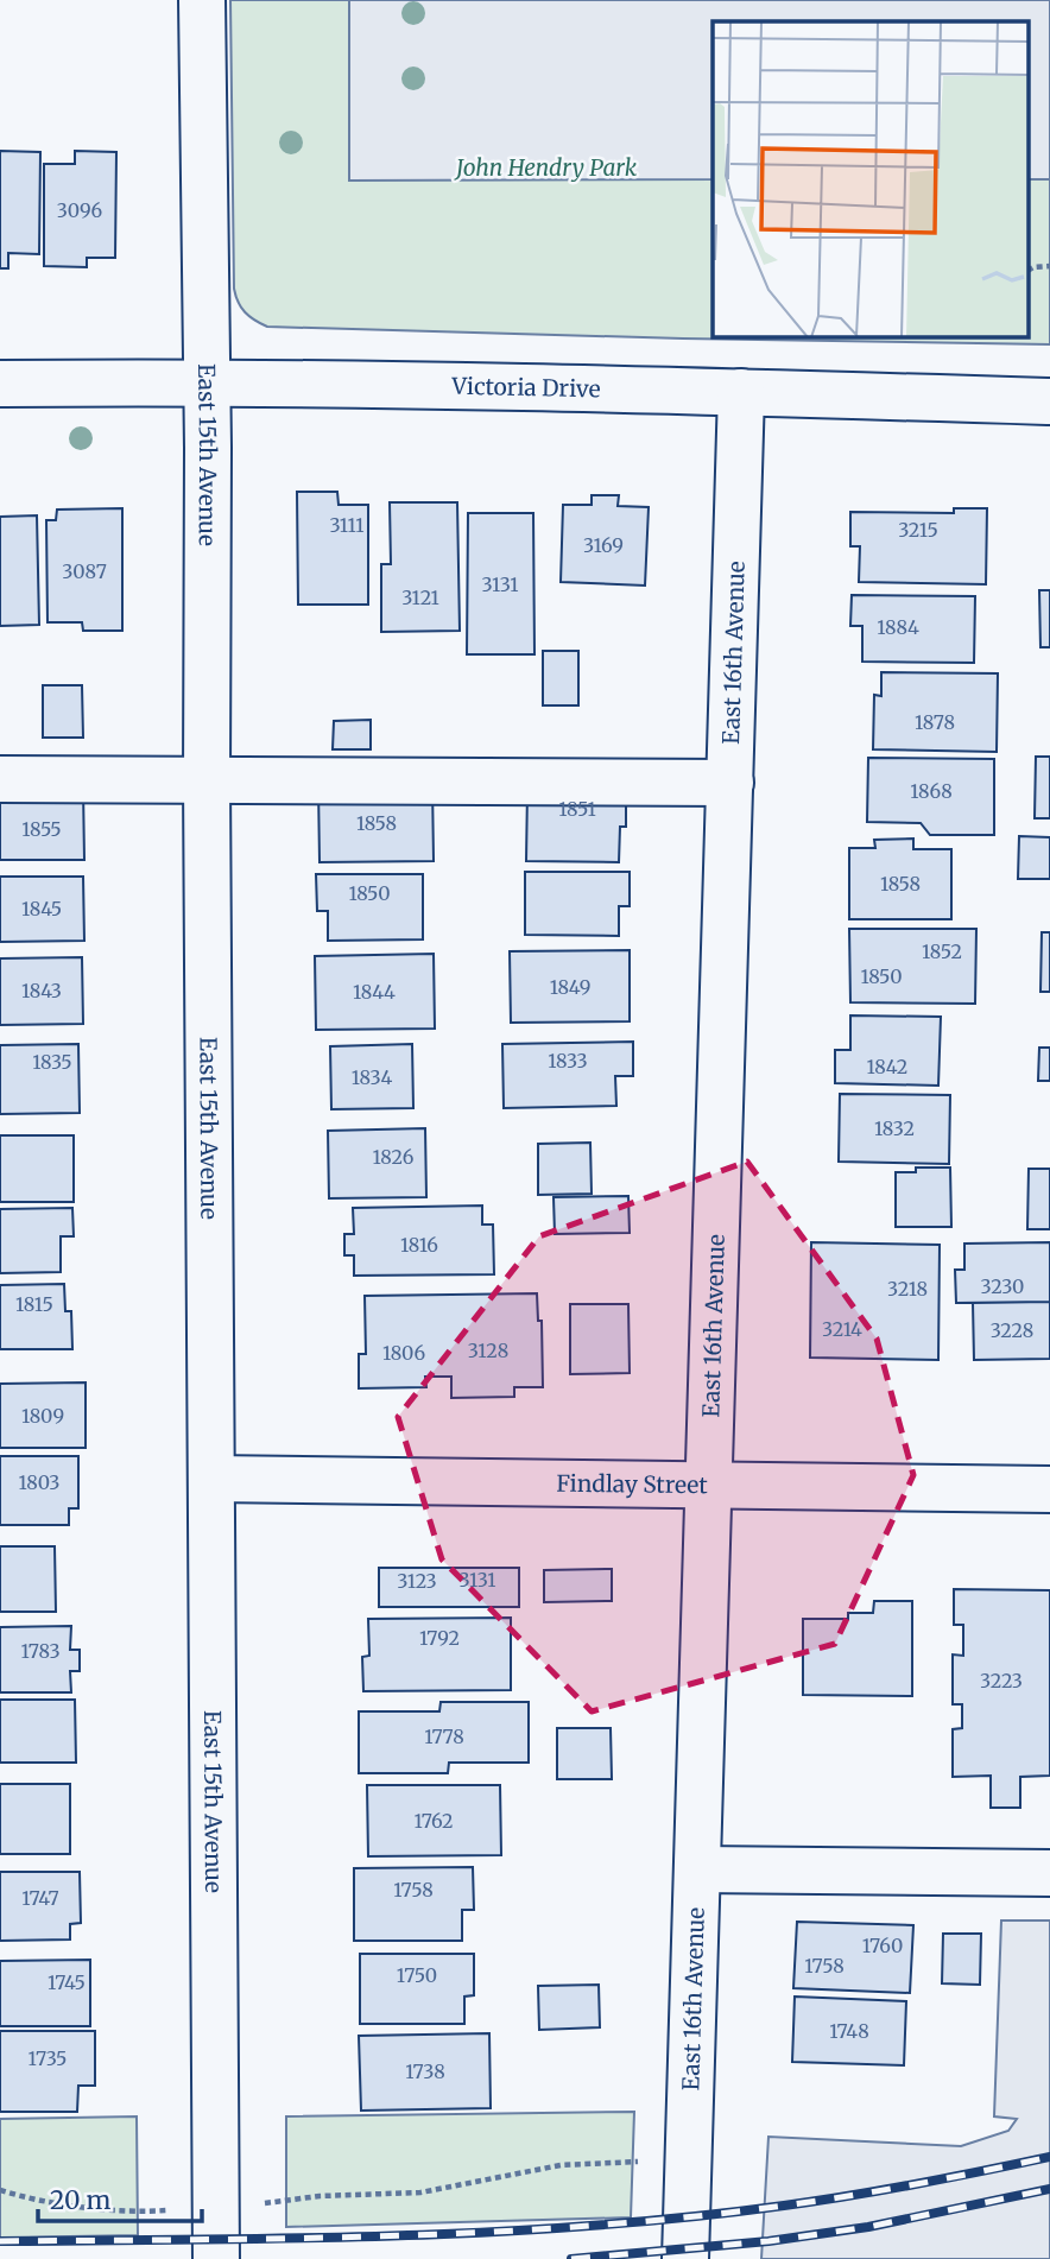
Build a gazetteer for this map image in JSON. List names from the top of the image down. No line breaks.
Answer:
{"streets":{"street":["Victoria Drive","East 15th Avenue","East 16th Avenue","Findlay Street"]},"crossings":[["Victoria Drive","East 15th Avenue"],["Victoria Drive","East 16th Avenue"],["East 15th Avenue","Findlay Street"],["East 16th Avenue","Findlay Street"]],"parks":["John Hendry Park"],"house_numbers":["3096","3111","3215","3169","3087","3131","3121","1884","1878","1868","1851","1858","1855","1858","1850","1845","1852","1850","1849","1843","1844","1833","1835","1842","1834","1832","1826","1816","3230","3218","1815","3214","3228","3128","1806","1809","1803","3131","3123","1792","1783","3223","1778","1762","1758","1747","1760","1758","1750","1745","1748","1735","1738"],"scale_bar":"20 m"}
